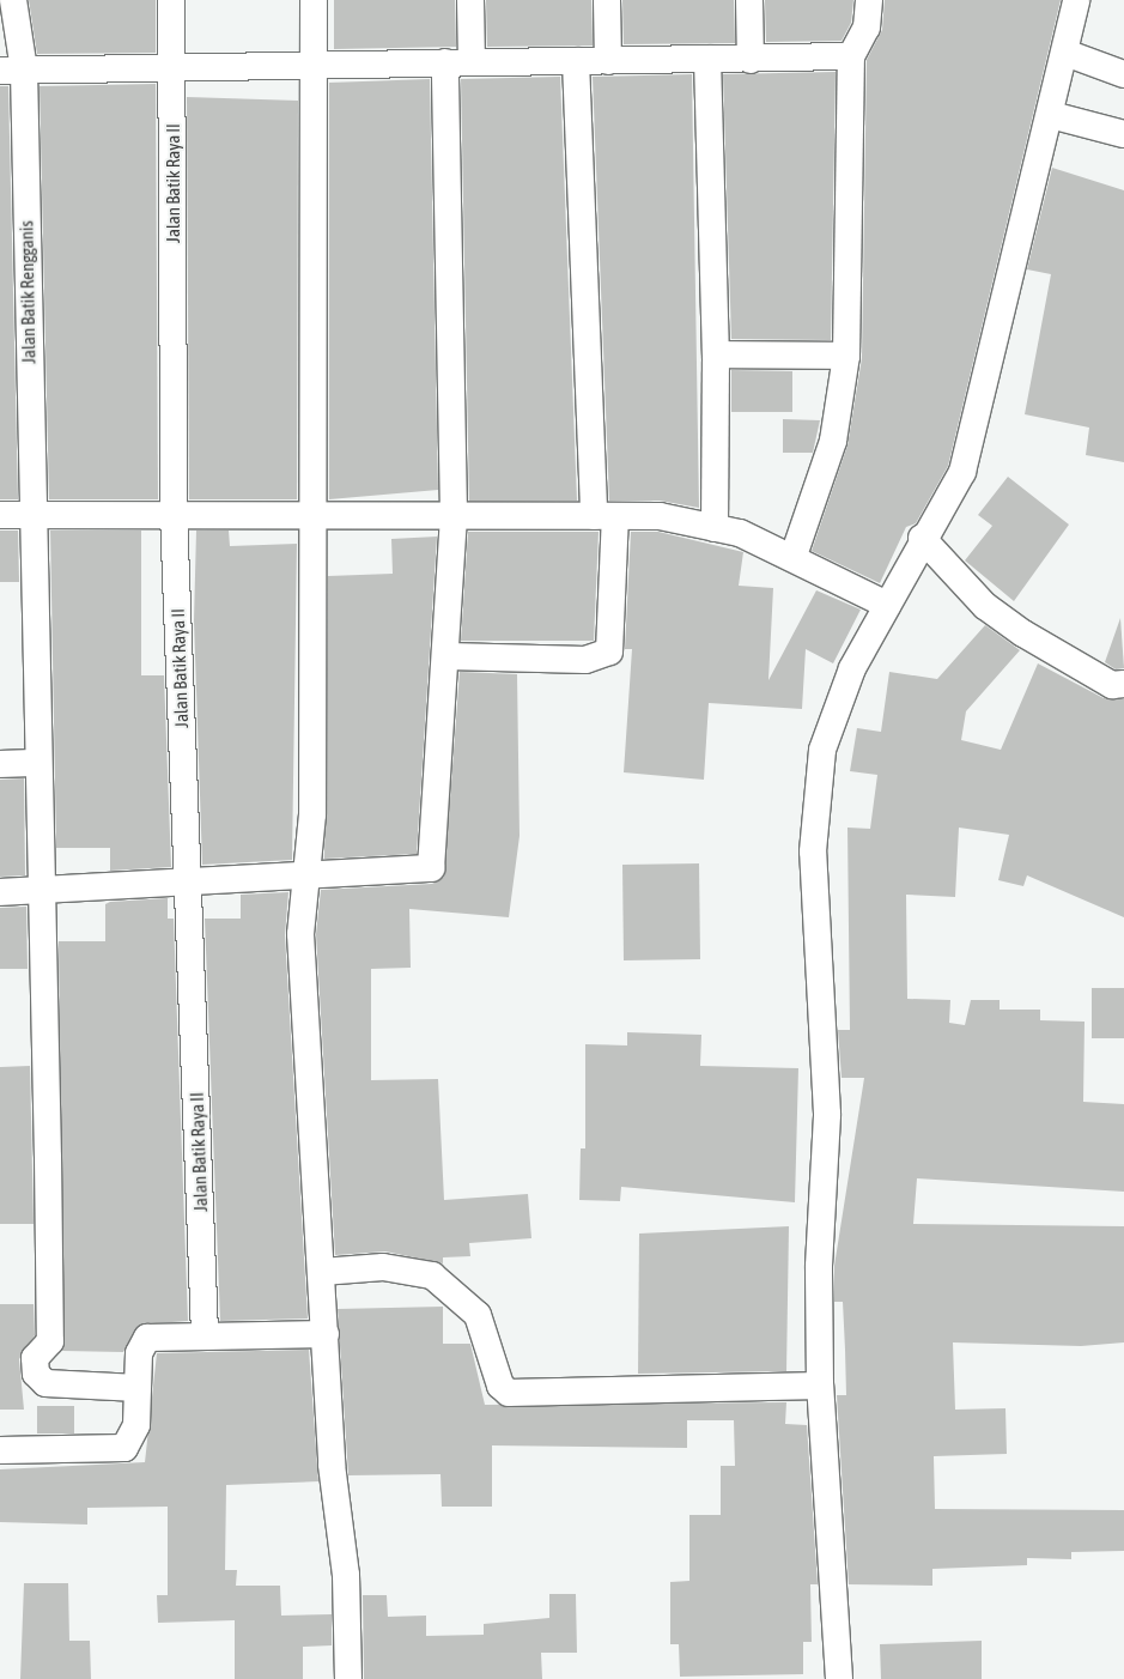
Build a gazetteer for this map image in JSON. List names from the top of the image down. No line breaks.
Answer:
{"streets":{"street":["Jalan Batik Raya II","Jalan Batik Rengganis"]}}
